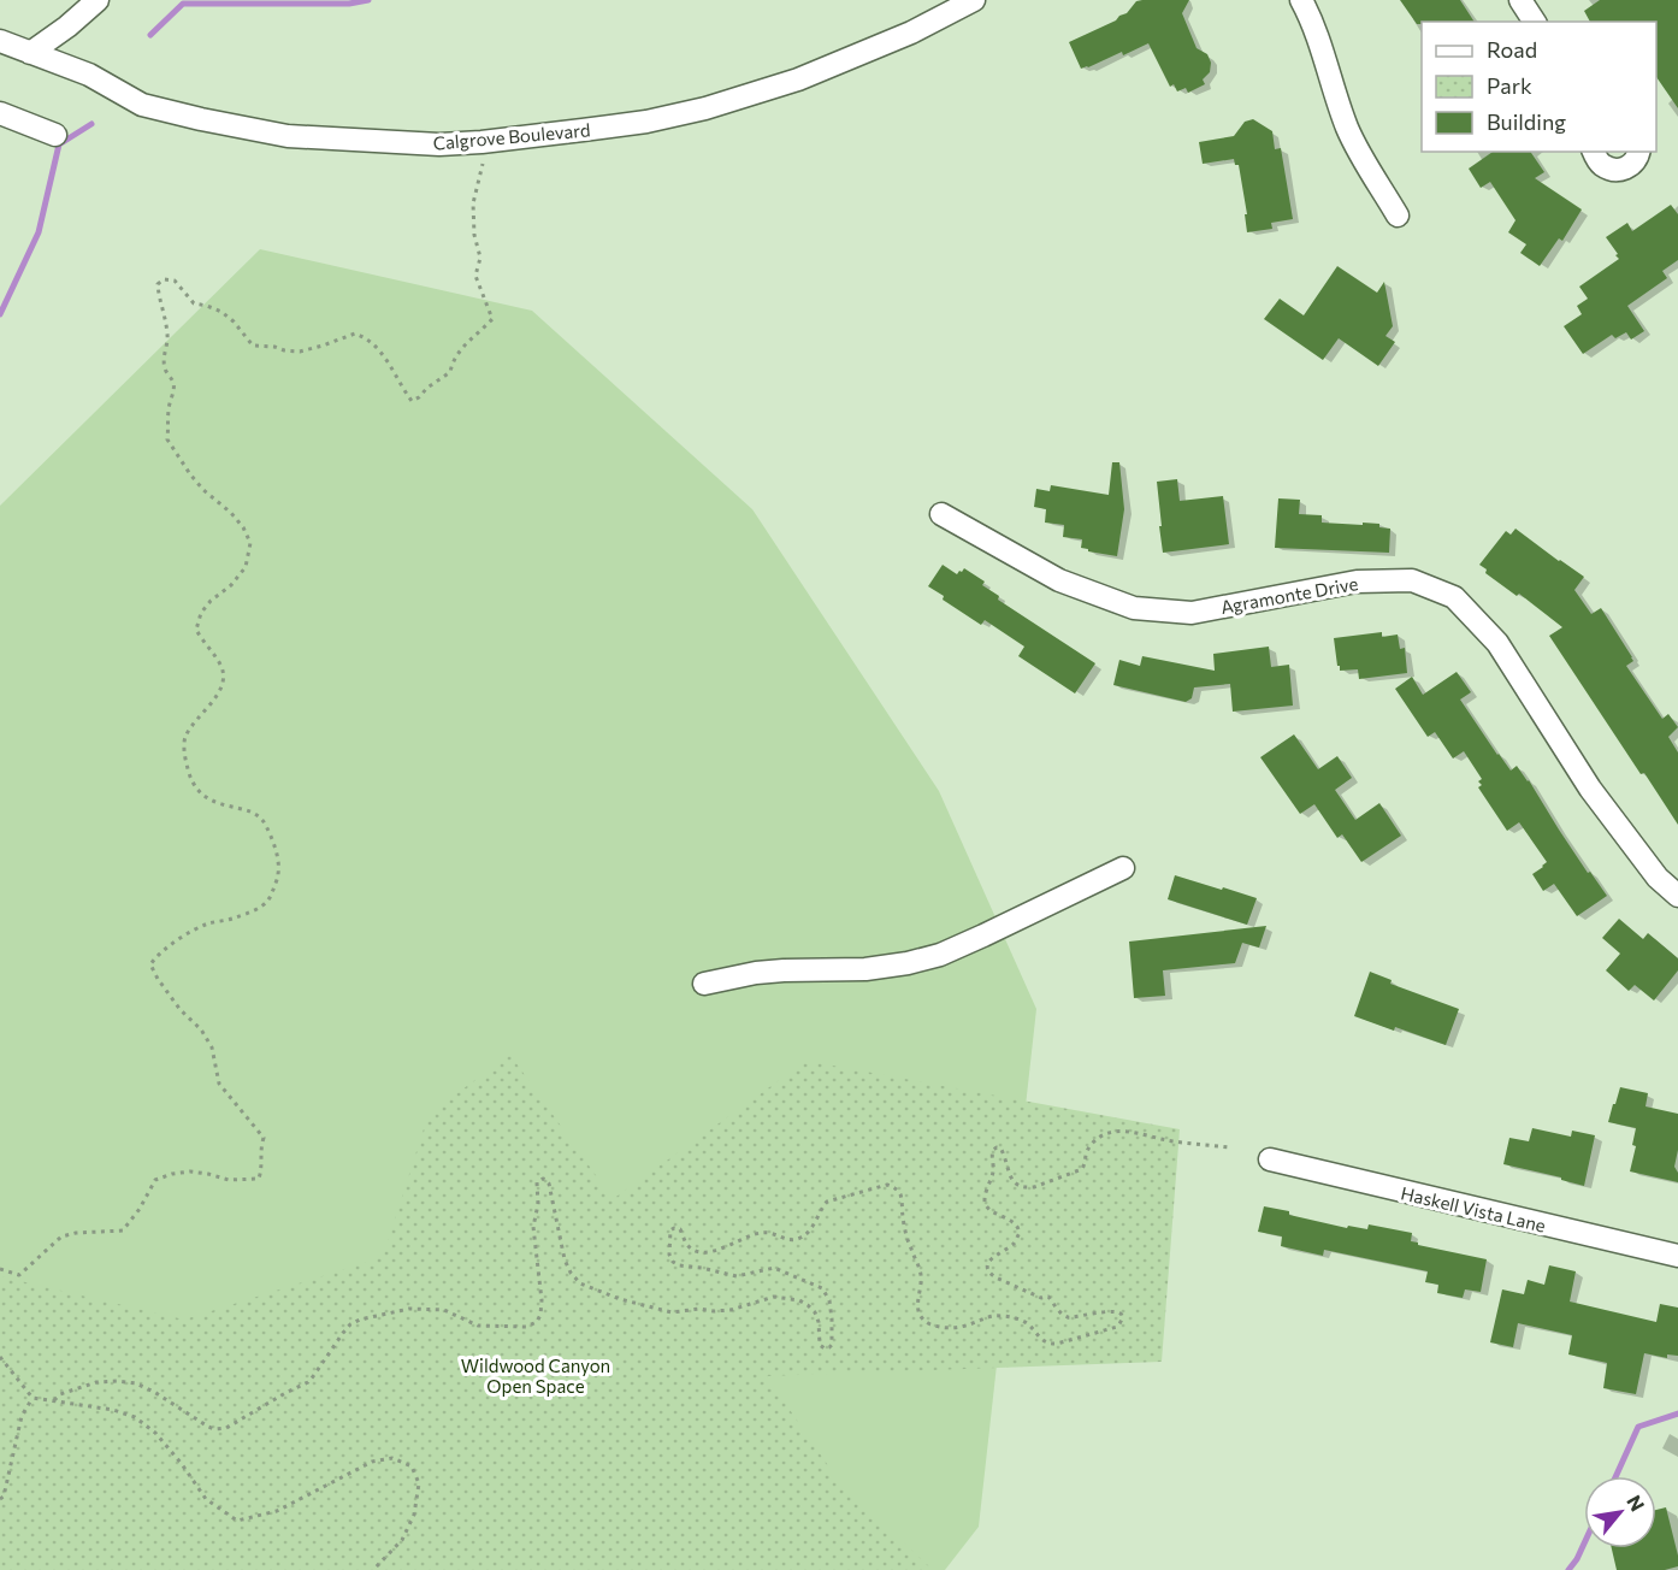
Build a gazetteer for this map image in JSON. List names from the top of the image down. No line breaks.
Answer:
{"streets":{"street":["Calgrove Boulevard","Agramonte Drive","Haskell Vista Lane"]},"parks":["Wildwood Canyon Open Space"],"legend":["Road","Park","Building"],"north":"top right"}
